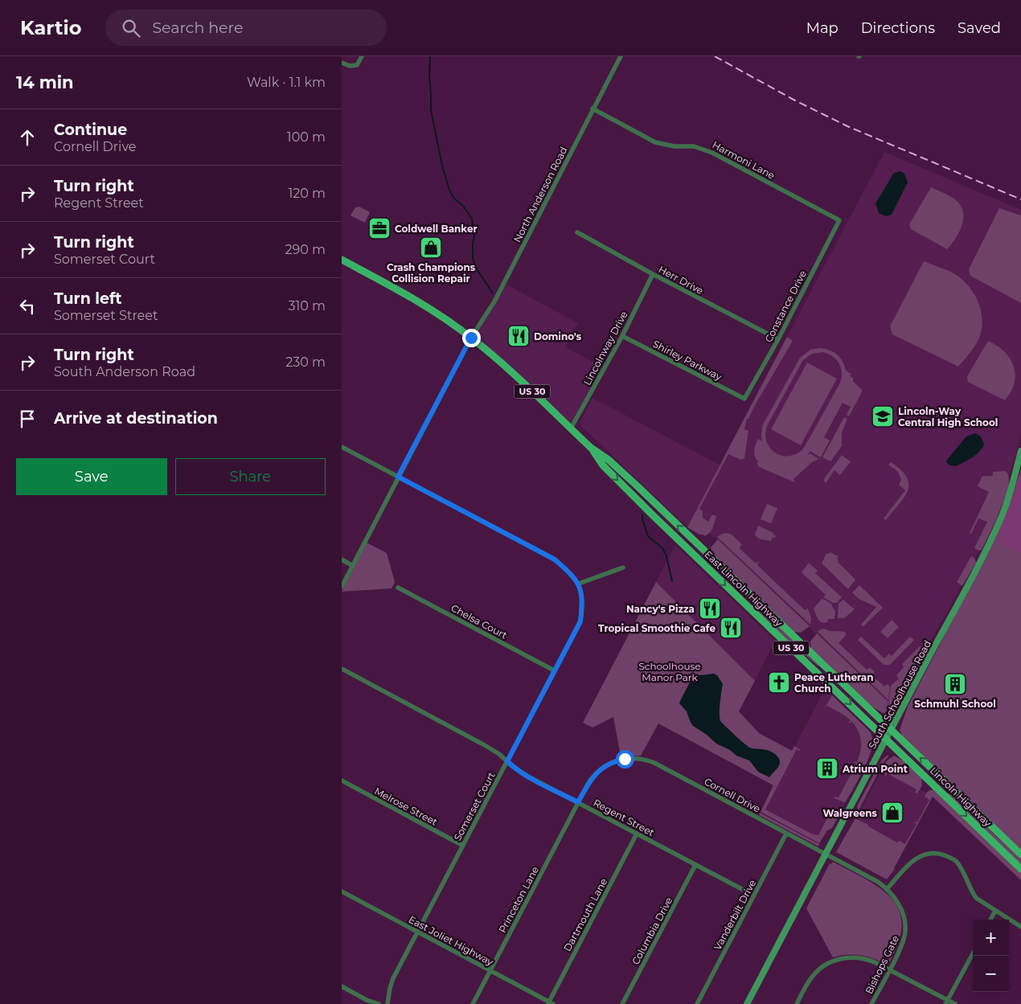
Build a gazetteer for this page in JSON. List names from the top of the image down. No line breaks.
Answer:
{"streets":{"main road":["US 30","East Lincoln Highway","Lincoln Highway"],"street":["Harmoni Lane","North Anderson Road","Herr Drive","Constance Drive","Lincolnway Drive","Shirley Parkway","Chelsa Court","South Schoolhouse Road","Cornell Drive","Melrose Street","Somerset Court","Regent Street","Princeton Lane","Dartmouth Lane","Vanderbilt Drive","Columbia Drive","East Joliet Highway","Bishops Gate"]},"crossings":[["Harmoni Lane","North Anderson Road"],["Harmoni Lane","Constance Drive"],["North Anderson Road","East Lincoln Highway"],["Herr Drive","Constance Drive"],["Herr Drive","Lincolnway Drive"],["Constance Drive","Shirley Parkway"],["Lincolnway Drive","Shirley Parkway"],["Lincolnway Drive","East Lincoln Highway"],["East Lincoln Highway","South Schoolhouse Road"],["East Lincoln Highway","Lincoln Highway"],["Chelsa Court","Somerset Court"],["South Schoolhouse Road","Cornell Drive"],["South Schoolhouse Road","Lincoln Highway"],["Cornell Drive","Regent Street"],["Cornell Drive","Princeton Lane"],["Cornell Drive","Vanderbilt Drive"],["Cornell Drive","Bishops Gate"],["Melrose Street","Somerset Court"],["Somerset Court","Regent Street"],["Somerset Court","East Joliet Highway"],["Regent Street","Princeton Lane"],["Regent Street","Dartmouth Lane"],["Regent Street","Vanderbilt Drive"],["Regent Street","Columbia Drive"],["Princeton Lane","East Joliet Highway"],["Dartmouth Lane","East Joliet Highway"]],"parks":["Schoolhouse Manor Park"],"places":{"office":["Coldwell Banker"],"shop":["Crash Champions Collision Repair","Walgreens"],"restaurant":["Domino's","Nancy's Pizza","Tropical Smoothie Cafe"],"school or university":["Lincoln-Way Central High School"],"church":["Peace Lutheran Church"],"building":["Schmuhl School","Atrium Point"]},"page":{"header":"Kartio","search":"Search here","nav":["Map","Directions","Saved"],"heading":["14 min","Walk · 1.1 km"],"list":[["Continue","Cornell Drive","100 m"],["Turn right","Regent Street","120 m"],["Turn right","Somerset Court","290 m"],["Turn left","Somerset Street","310 m"],["Turn right","South Anderson Road","230 m"],"Arrive at destination"],"buttons":["Save","Share"],"map_buttons":["+","−"]}}
